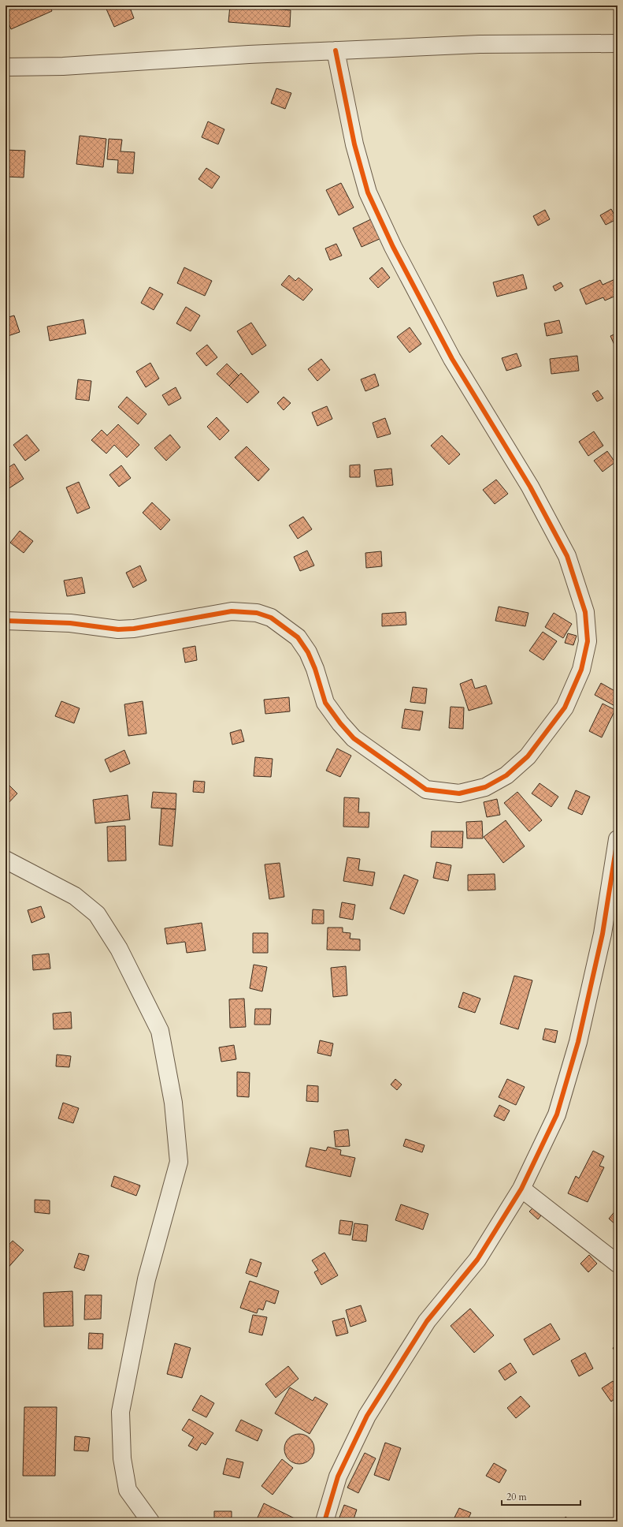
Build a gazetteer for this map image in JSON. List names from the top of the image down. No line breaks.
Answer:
{"scale_bar":"20 m"}
